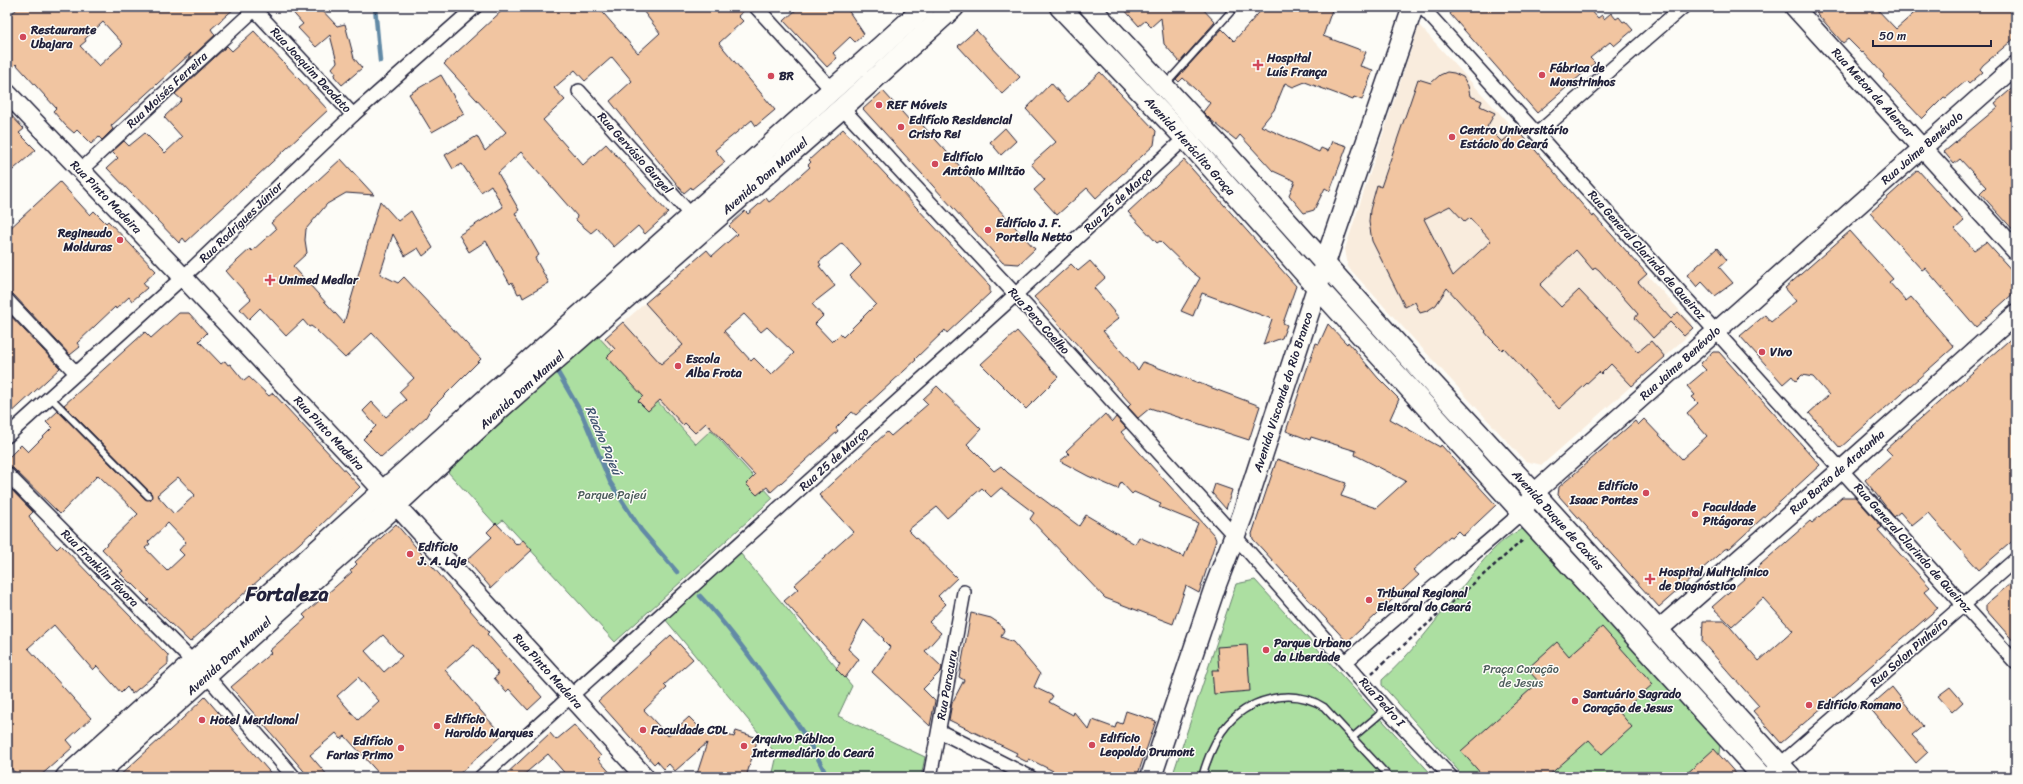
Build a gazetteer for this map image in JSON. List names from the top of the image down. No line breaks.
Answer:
{"streets":{"main road":["Avenida Heráclito Graça","Avenida Dom Manuel","Avenida Visconde do Rio Branco","Avenida Duque de Caxias"],"street":["Rua Joaquim Deodato","Rua Moisés Ferreira","Rua Meton de Alencar","Rua Jaime Benévolo","Rua Gervásio Gurgel","Rua Pinto Madeira","Rua 25 de Março","Rua Rodrigues Júnior","Rua General Clarindo de Queiroz","Rua Pero Coelho","Rua Barão de Aratanha","Rua Franklin Távora","Rua Solon Pinheiro","Rua Paracuru","Rua Pedro I"]},"crossings":[["Rua Joaquim Deodato","Rua Moisés Ferreira"],["Rua Joaquim Deodato","Rua Rodrigues Júnior"],["Rua Moisés Ferreira","Rua Pinto Madeira"],["Rua Meton de Alencar","Rua Jaime Benévolo"],["Avenida Heráclito Graça","Rua 25 de Março"],["Avenida Heráclito Graça","Avenida Visconde do Rio Branco"],["Avenida Heráclito Graça","Avenida Duque de Caxias"],["Rua Jaime Benévolo","Rua General Clarindo de Queiroz"],["Rua Jaime Benévolo","Avenida Duque de Caxias"],["Rua Jaime Benévolo","Rua Pedro I"],["Rua Gervásio Gurgel","Avenida Dom Manuel"],["Avenida Dom Manuel","Rua Pinto Madeira"],["Avenida Dom Manuel","Rua Pero Coelho"],["Avenida Dom Manuel","Rua Franklin Távora"],["Rua Pinto Madeira","Rua 25 de Março"],["Rua Pinto Madeira","Rua Rodrigues Júnior"],["Rua 25 de Março","Rua Pero Coelho"],["Rua General Clarindo de Queiroz","Rua Barão de Aratanha"],["Rua General Clarindo de Queiroz","Rua Solon Pinheiro"],["Rua Pero Coelho","Avenida Visconde do Rio Branco"],["Rua Pero Coelho","Rua Pedro I"],["Avenida Visconde do Rio Branco","Avenida Duque de Caxias"],["Avenida Visconde do Rio Branco","Rua Pedro I"],["Rua Barão de Aratanha","Avenida Duque de Caxias"],["Avenida Duque de Caxias","Rua Solon Pinheiro"]],"districts":["Fortaleza"],"water":["Riacho Pajeú"],"parks":["Parque Pajeú","Praça Coração de Jesus"],"places":{"other":["Restaurante Ubajara","Fábrica de Monstrinhos","BR","REF Móveis","Edifício Residencial Cristo Rei","Centro Universitário Estácio do Ceará","Edifício Antônio Militão","Edifício J. F. Portella Netto","Regineudo Molduras","Vivo","Escola Alba Frota","Edifício Isaac Pontes","Faculdade Pitágoras","Edifício J. A. Laje","Tribunal Regional Eleitoral do Ceará","Parque Urbano da Liberdade","Santuário Sagrado Coração de Jesus","Edifício Romano","Hotel Meridional","Edifício Haroldo Marques","Faculdade CDL","Edifício Leopoldo Drumont","Arquivo Público Intermediário do Ceará","Edifício Farias Primo"],"health":["Hospital Luís França","Unimed Medlar","Hospital Multiclínico de Diagnóstico"]},"scale_bar":"50 m"}
